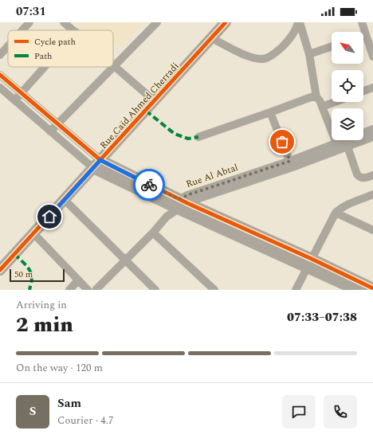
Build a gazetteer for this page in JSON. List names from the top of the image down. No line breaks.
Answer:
{"streets":{"street":["Rue Caïd Ahmed Cherradi","Rue Al Abtal"]},"legend":["Cycle path","Path"],"scale_bar":"50 m","north":"top left","page":{"status":"07:31","scale":"50 m","heading":["2 min","Arriving in","07:33–07:38"],"panel":["Sam","Courier · 4.7"],"bar":"On the way · 120 m","round":"S"}}
